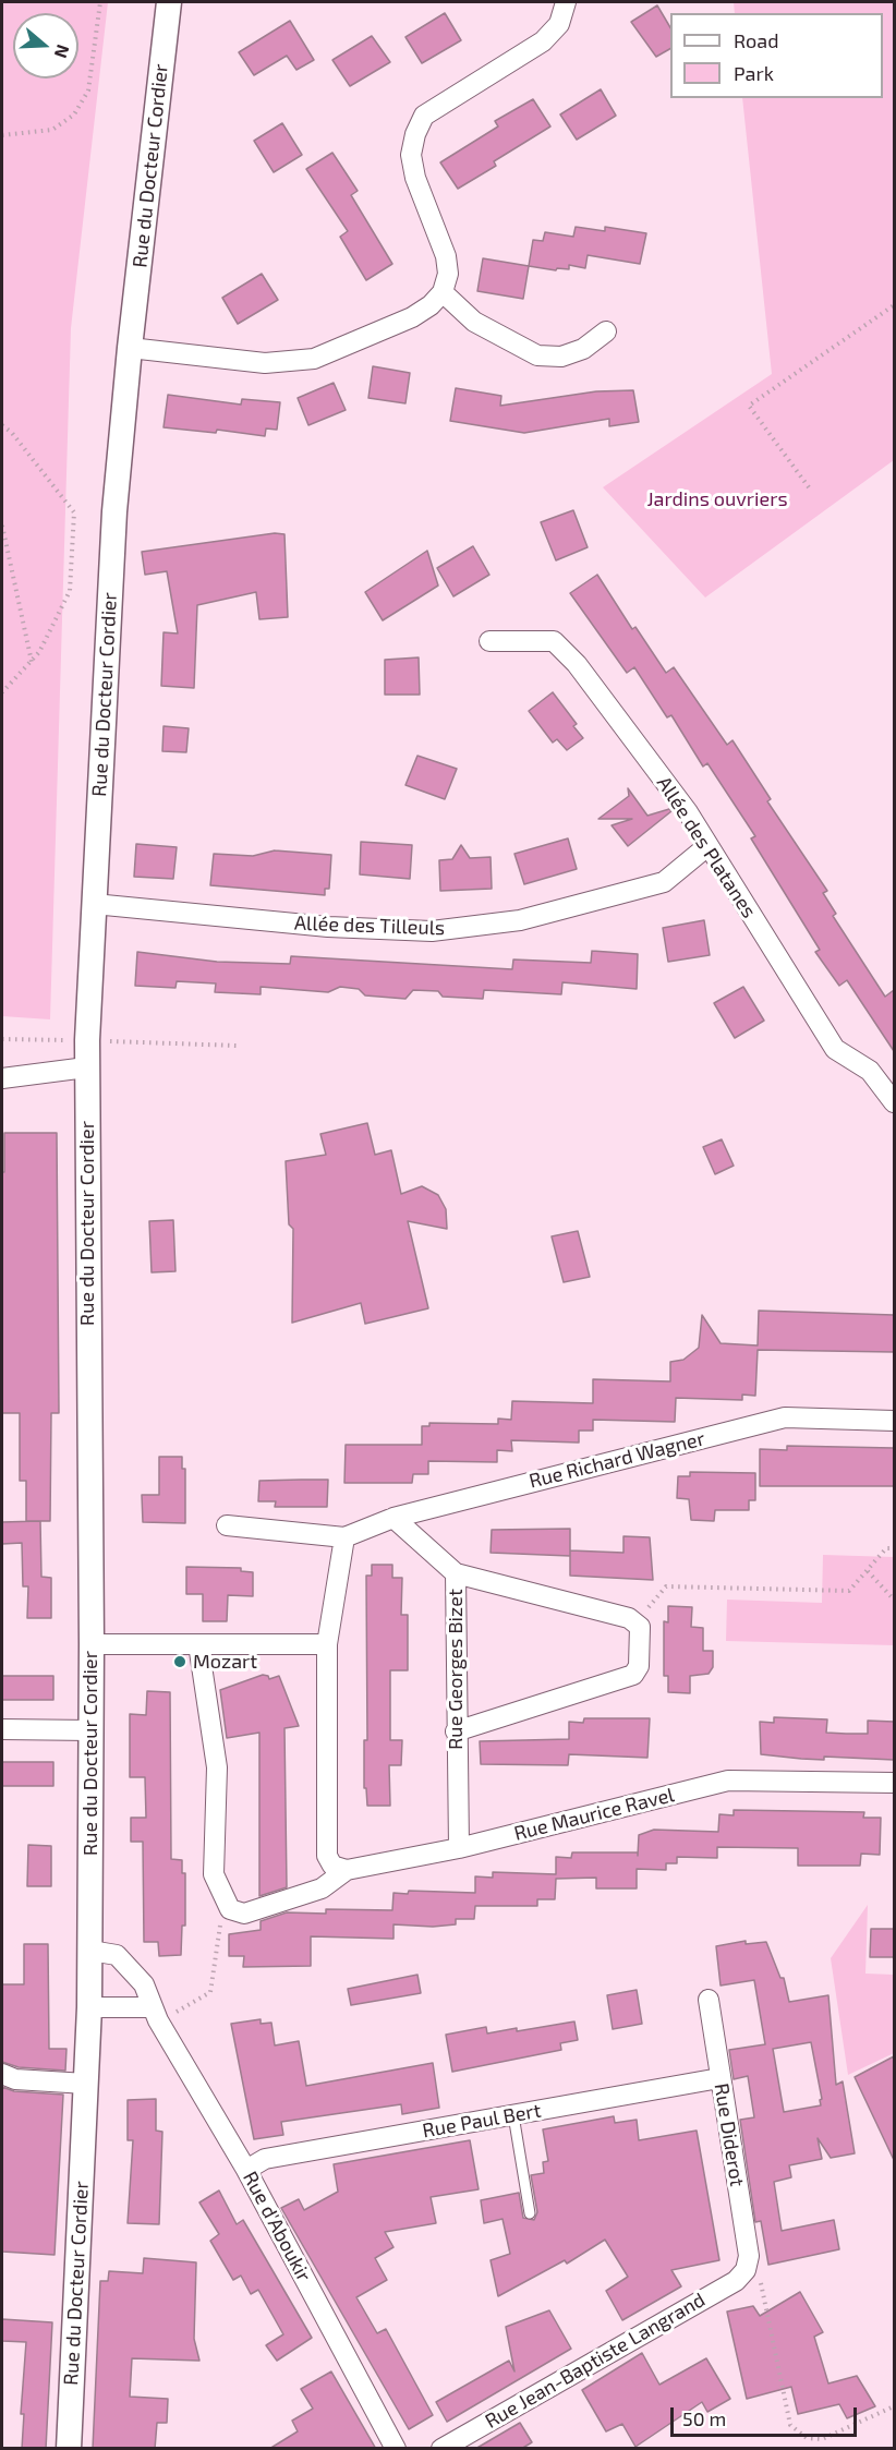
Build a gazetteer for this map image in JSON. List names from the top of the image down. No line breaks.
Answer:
{"streets":{"street":["Rue du Docteur Cordier","Allée des Platanes","Allée des Tilleuls","Rue Richard Wagner","Rue Georges Bizet","Rue Maurice Ravel","Rue Paul Bert","Rue Diderot","Rue d'Aboukir","Rue Jean-Baptiste Langrand"]},"crossings":[["Rue du Docteur Cordier","Allée des Tilleuls"],["Rue du Docteur Cordier","Rue d'Aboukir"],["Allée des Platanes","Allée des Tilleuls"],["Rue Richard Wagner","Rue Georges Bizet"],["Rue Georges Bizet","Rue Maurice Ravel"],["Rue Paul Bert","Rue Diderot"],["Rue Paul Bert","Rue d'Aboukir"],["Rue Diderot","Rue Jean-Baptiste Langrand"]],"parks":["Jardins ouvriers"],"places":["Mozart"],"legend":["Road","Park"],"scale_bar":"50 m","north":"right"}
